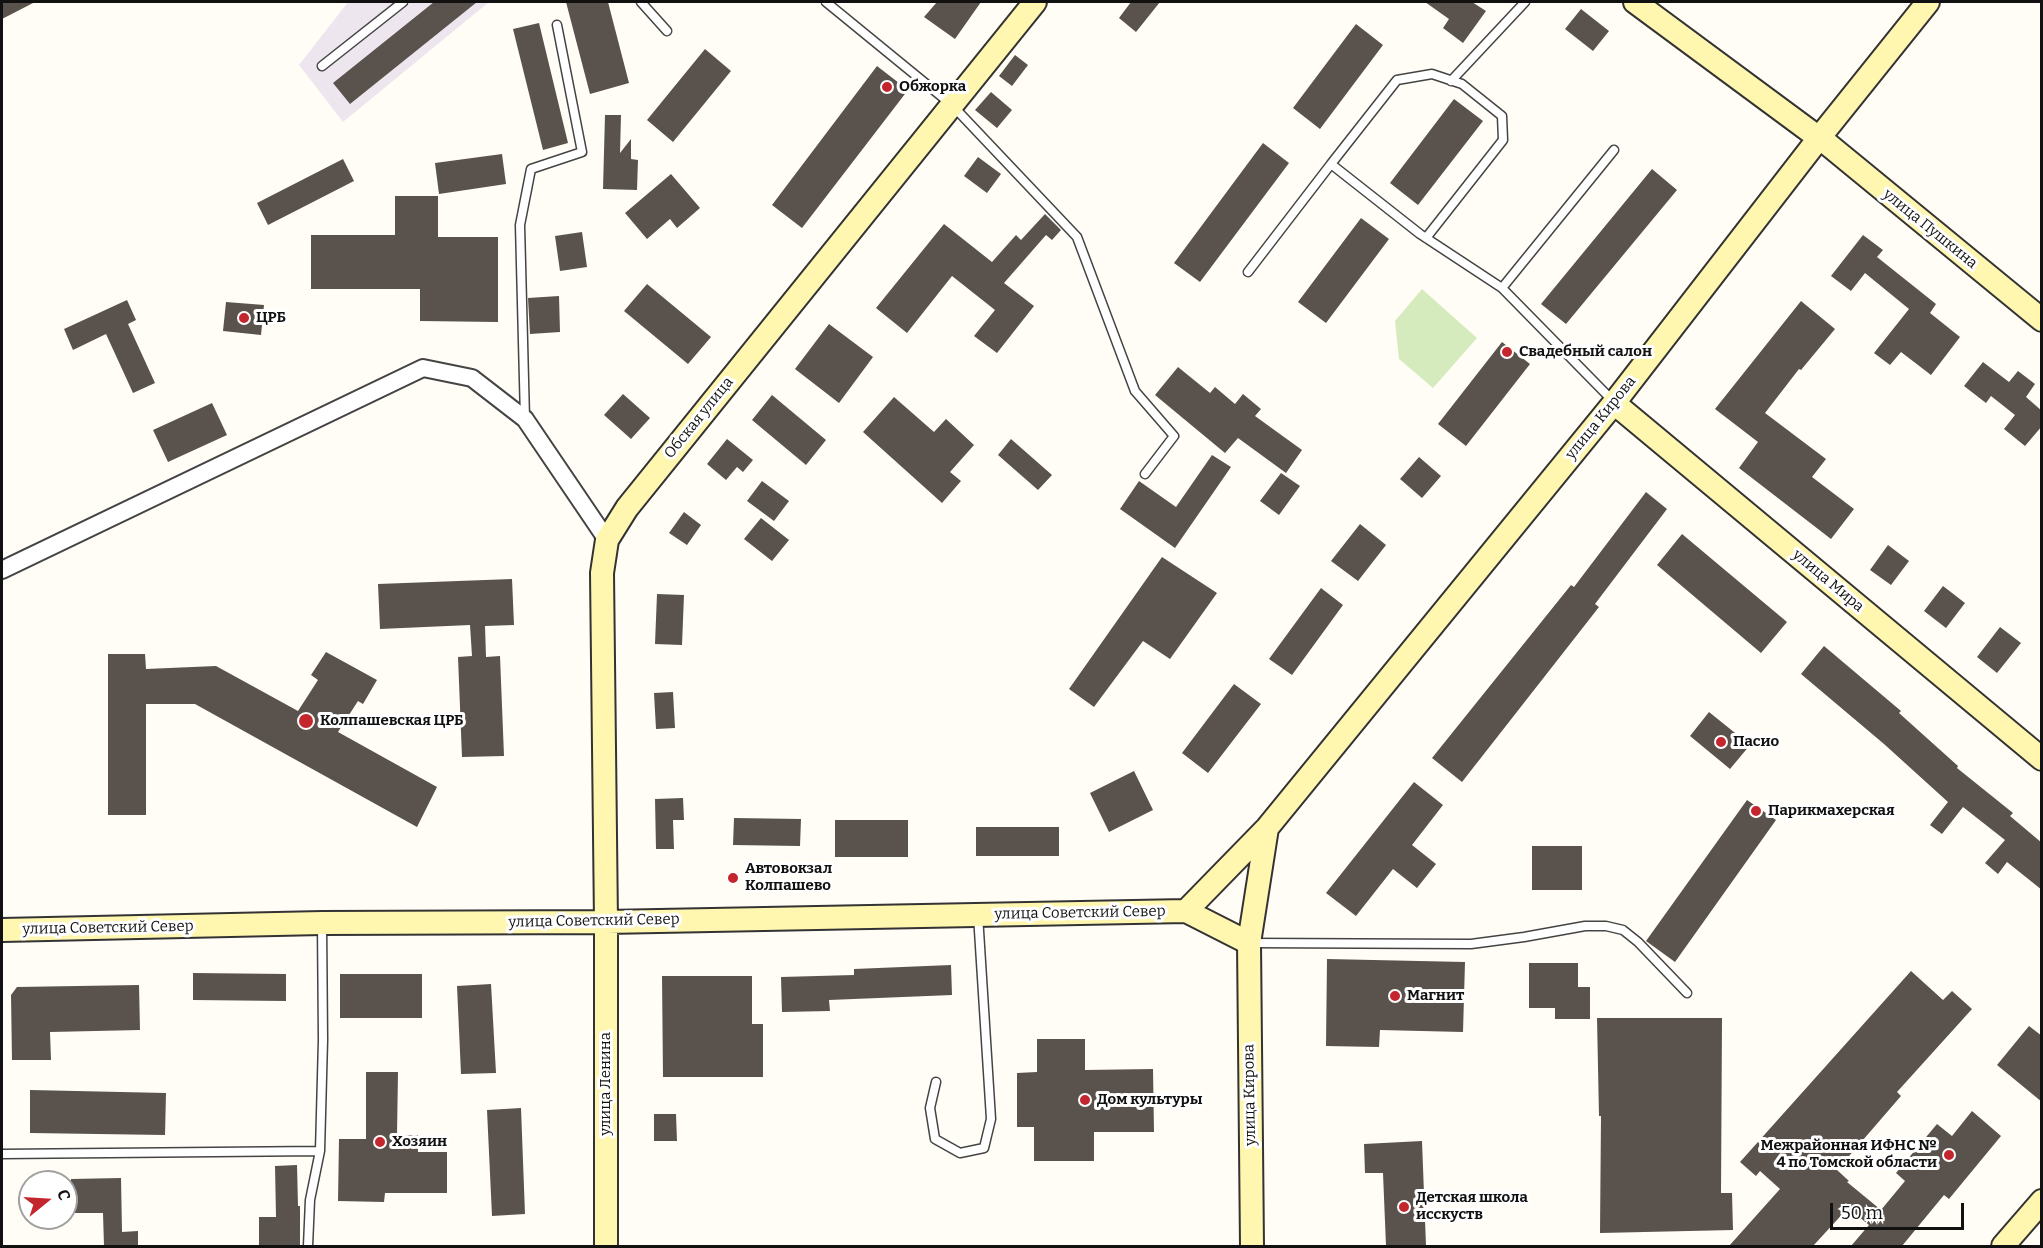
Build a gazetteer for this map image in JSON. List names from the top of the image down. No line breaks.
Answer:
{"streets":{"street":["улица Пушкина","Обская улица","улица Кирова","улица Мира","улица Советский Север","улица Ленина"]},"crossings":[["улица Пушкина","улица Кирова"],["Обская улица","улица Советский Север"],["Обская улица","улица Ленина"],["улица Кирова","улица Мира"],["улица Кирова","улица Советский Север"],["улица Советский Север","улица Ленина"]],"places":["Обжорка","ЦРБ","Свадебный салон","Колпашевская ЦРБ","Пасио","Парикмахерская","Автовокзал Колпашево","Магнит","Дом культуры","Хозяин","Межрайонная ИФНС № 4 по Томской области","Детская школа исскуств"],"scale_bar":"50 m","north":"right"}
